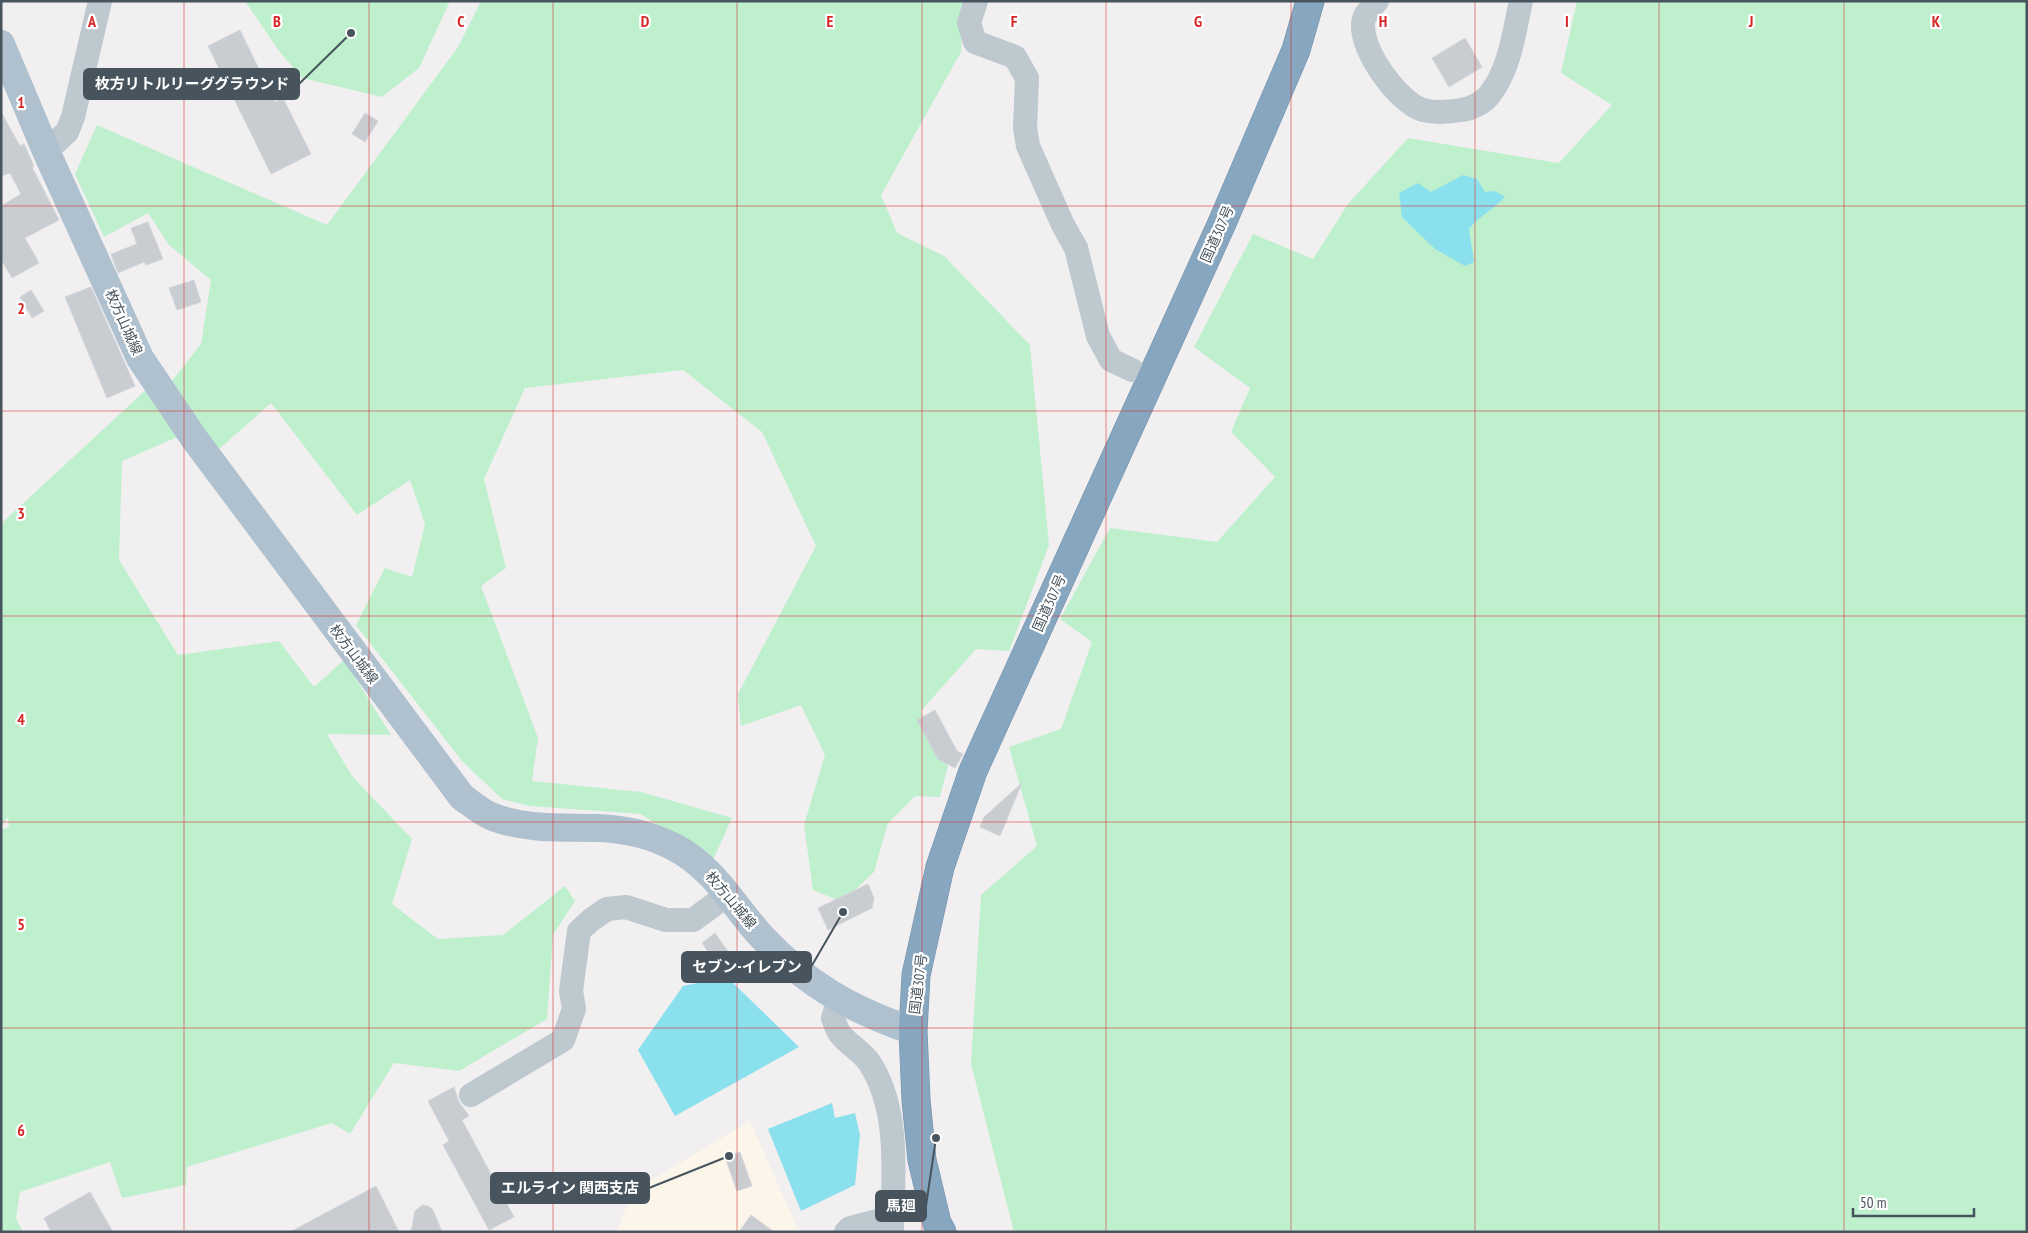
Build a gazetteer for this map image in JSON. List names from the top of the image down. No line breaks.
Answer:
{"streets":{"highway":["国道307号"],"main road":["枚方山城線"]},"crossings":[["国道307号","枚方山城線"]],"places":["枚方リトルリーググラウンド","セブン-イレブン","馬廻","エルライン 関西支店"],"scale_bar":"50 m","grid":{"columns":["A","B","C","D","E","F","G","H","I","J","K"],"rows":["1","2","3","4","5","6"]}}
